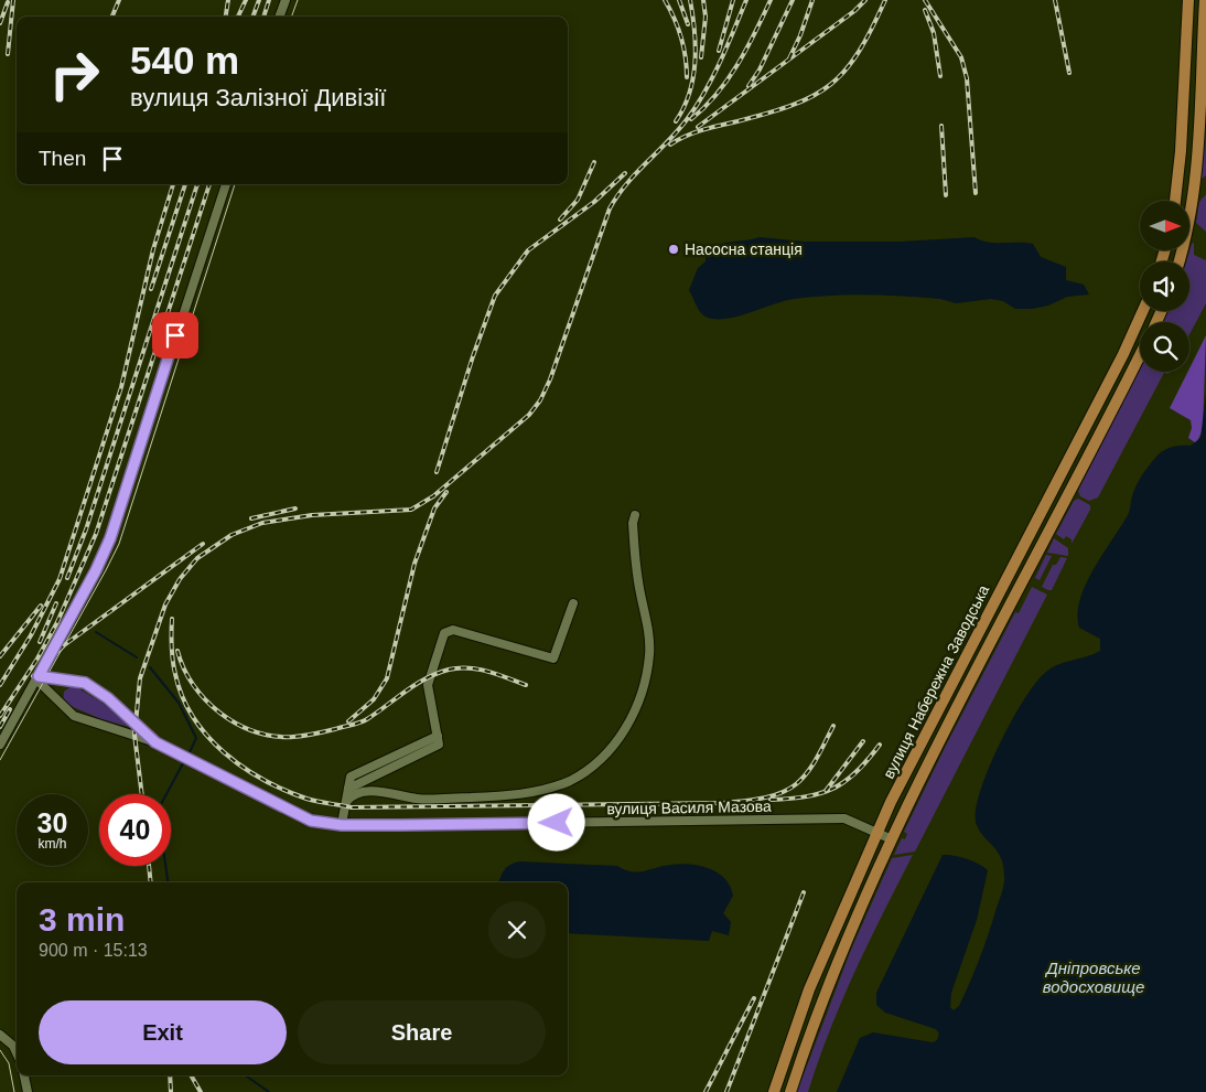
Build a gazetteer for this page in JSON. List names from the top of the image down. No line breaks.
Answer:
{"streets":{"main road":["вулиця Набережна Заводська"],"street":["вулиця Василя Мазова"]},"crossings":[["вулиця Набережна Заводська","вулиця Василя Мазова"]],"water":["Дніпровське водосховище"],"places":["Насосна станція"],"north":"right","page":{"turn":["540 m","вулиця Залізної Дивізії"],"then":"Then","speed":"30 km/h","limit":"40","heading":["3 min","900 m · 15:13"],"buttons":["Exit","Share"]}}
